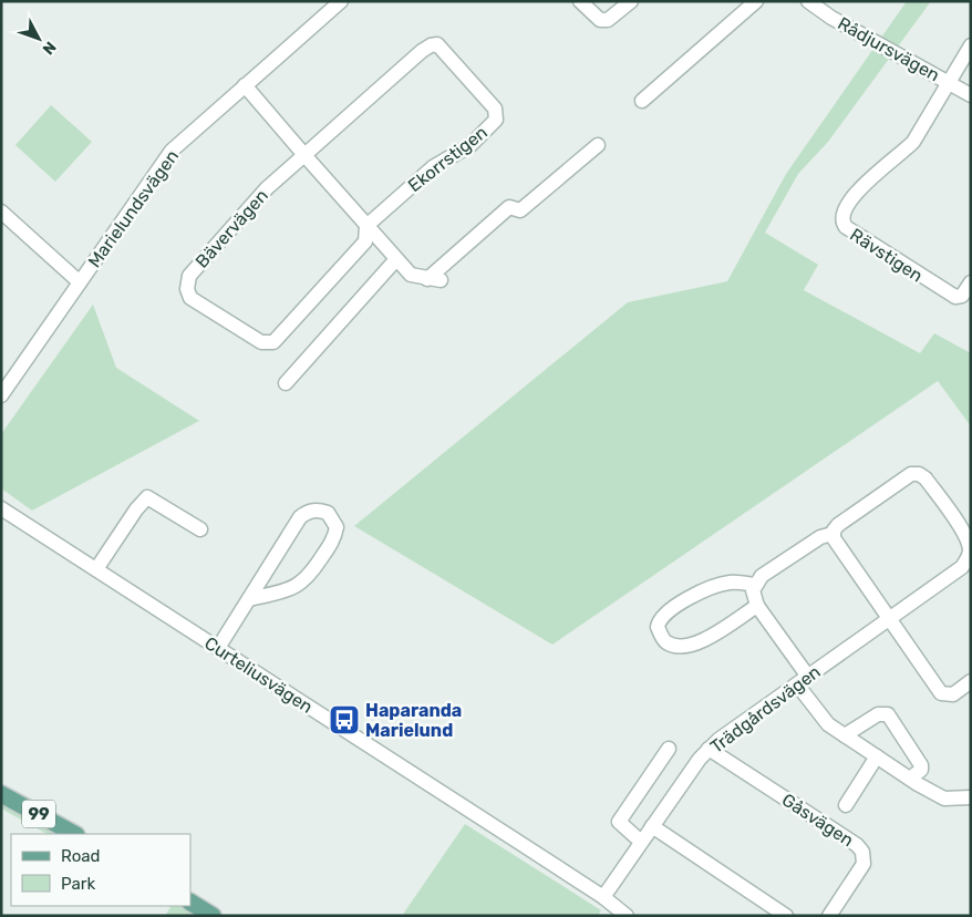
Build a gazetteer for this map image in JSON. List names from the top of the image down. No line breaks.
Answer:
{"streets":{"main road":["99"],"street":["Rådjursvägen","Ekorrstigen","Marielundsvägen","Bävervägen","Rävstigen","Curteliusvägen","Trädgårdsvägen","Gåsvägen"]},"crossings":[["Rådjursvägen","Rävstigen"],["Ekorrstigen","Bävervägen"],["Curteliusvägen","Trädgårdsvägen"],["Trädgårdsvägen","Gåsvägen"]],"places":{"bus stop":["Haparanda Marielund"]},"legend":["Road","Park"],"north":"bottom right"}
